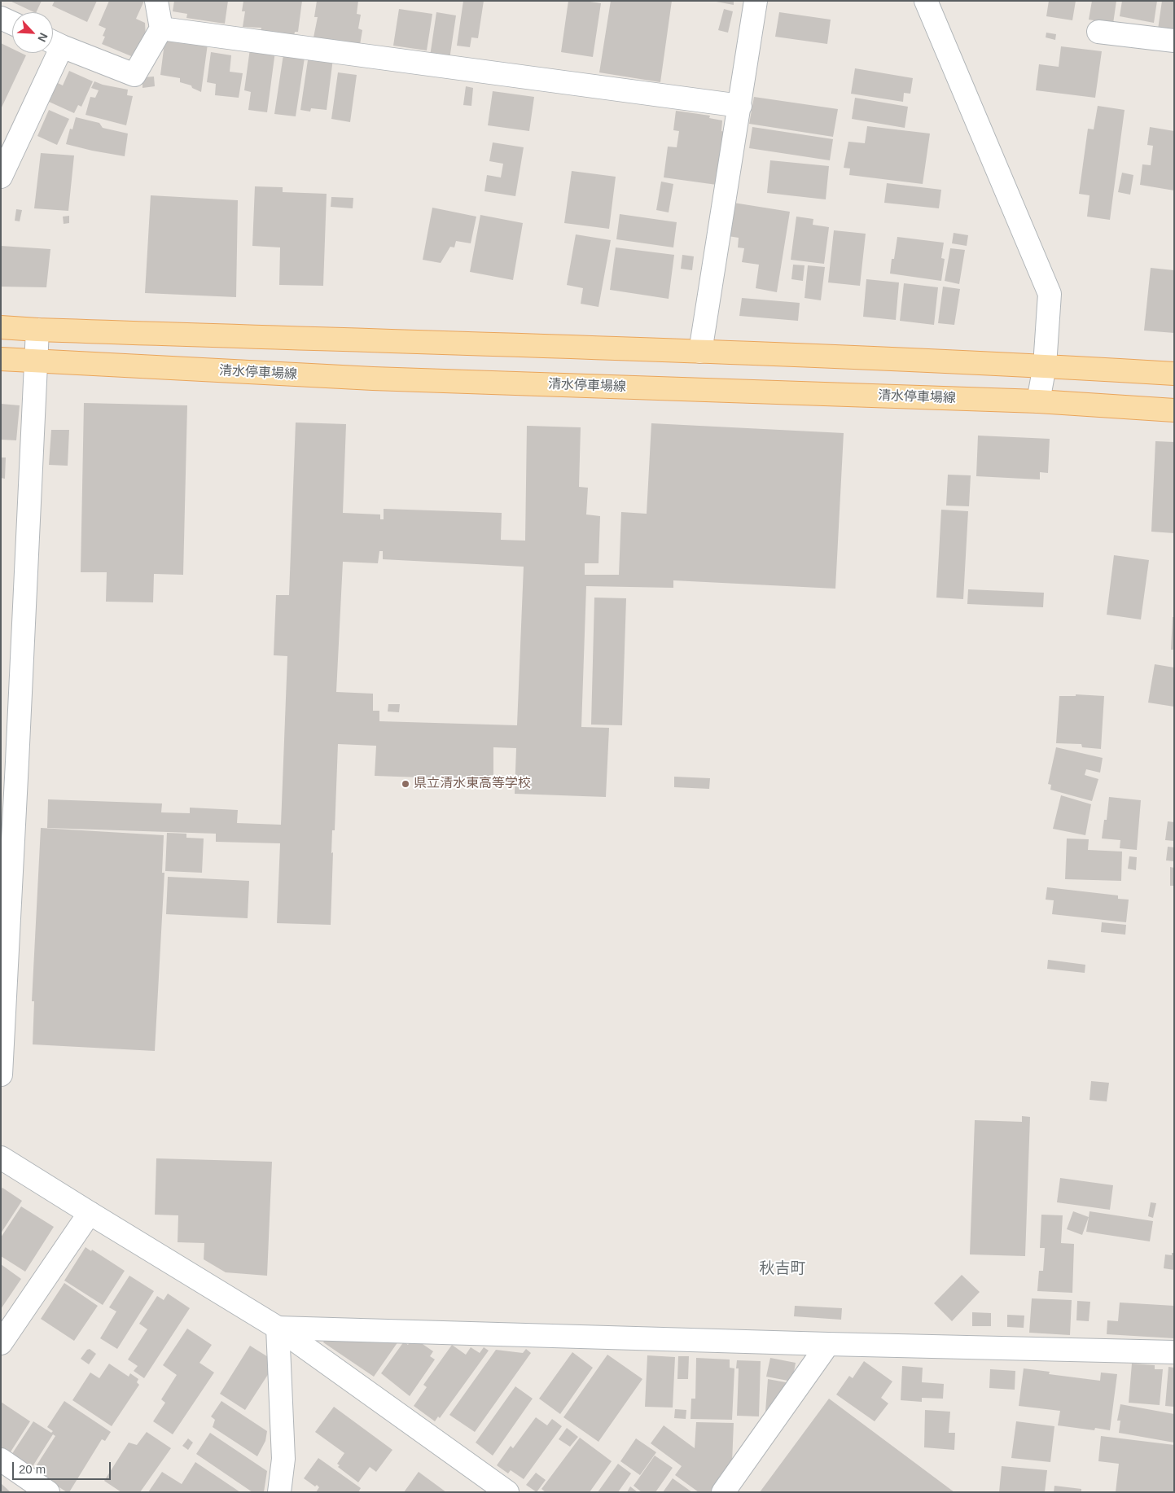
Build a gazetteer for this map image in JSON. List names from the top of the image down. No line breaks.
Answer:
{"streets":{"main road":["清水停車場線"]},"districts":["秋吉町"],"places":["県立清水東高等学校"],"scale_bar":"20 m","north":"bottom right"}
